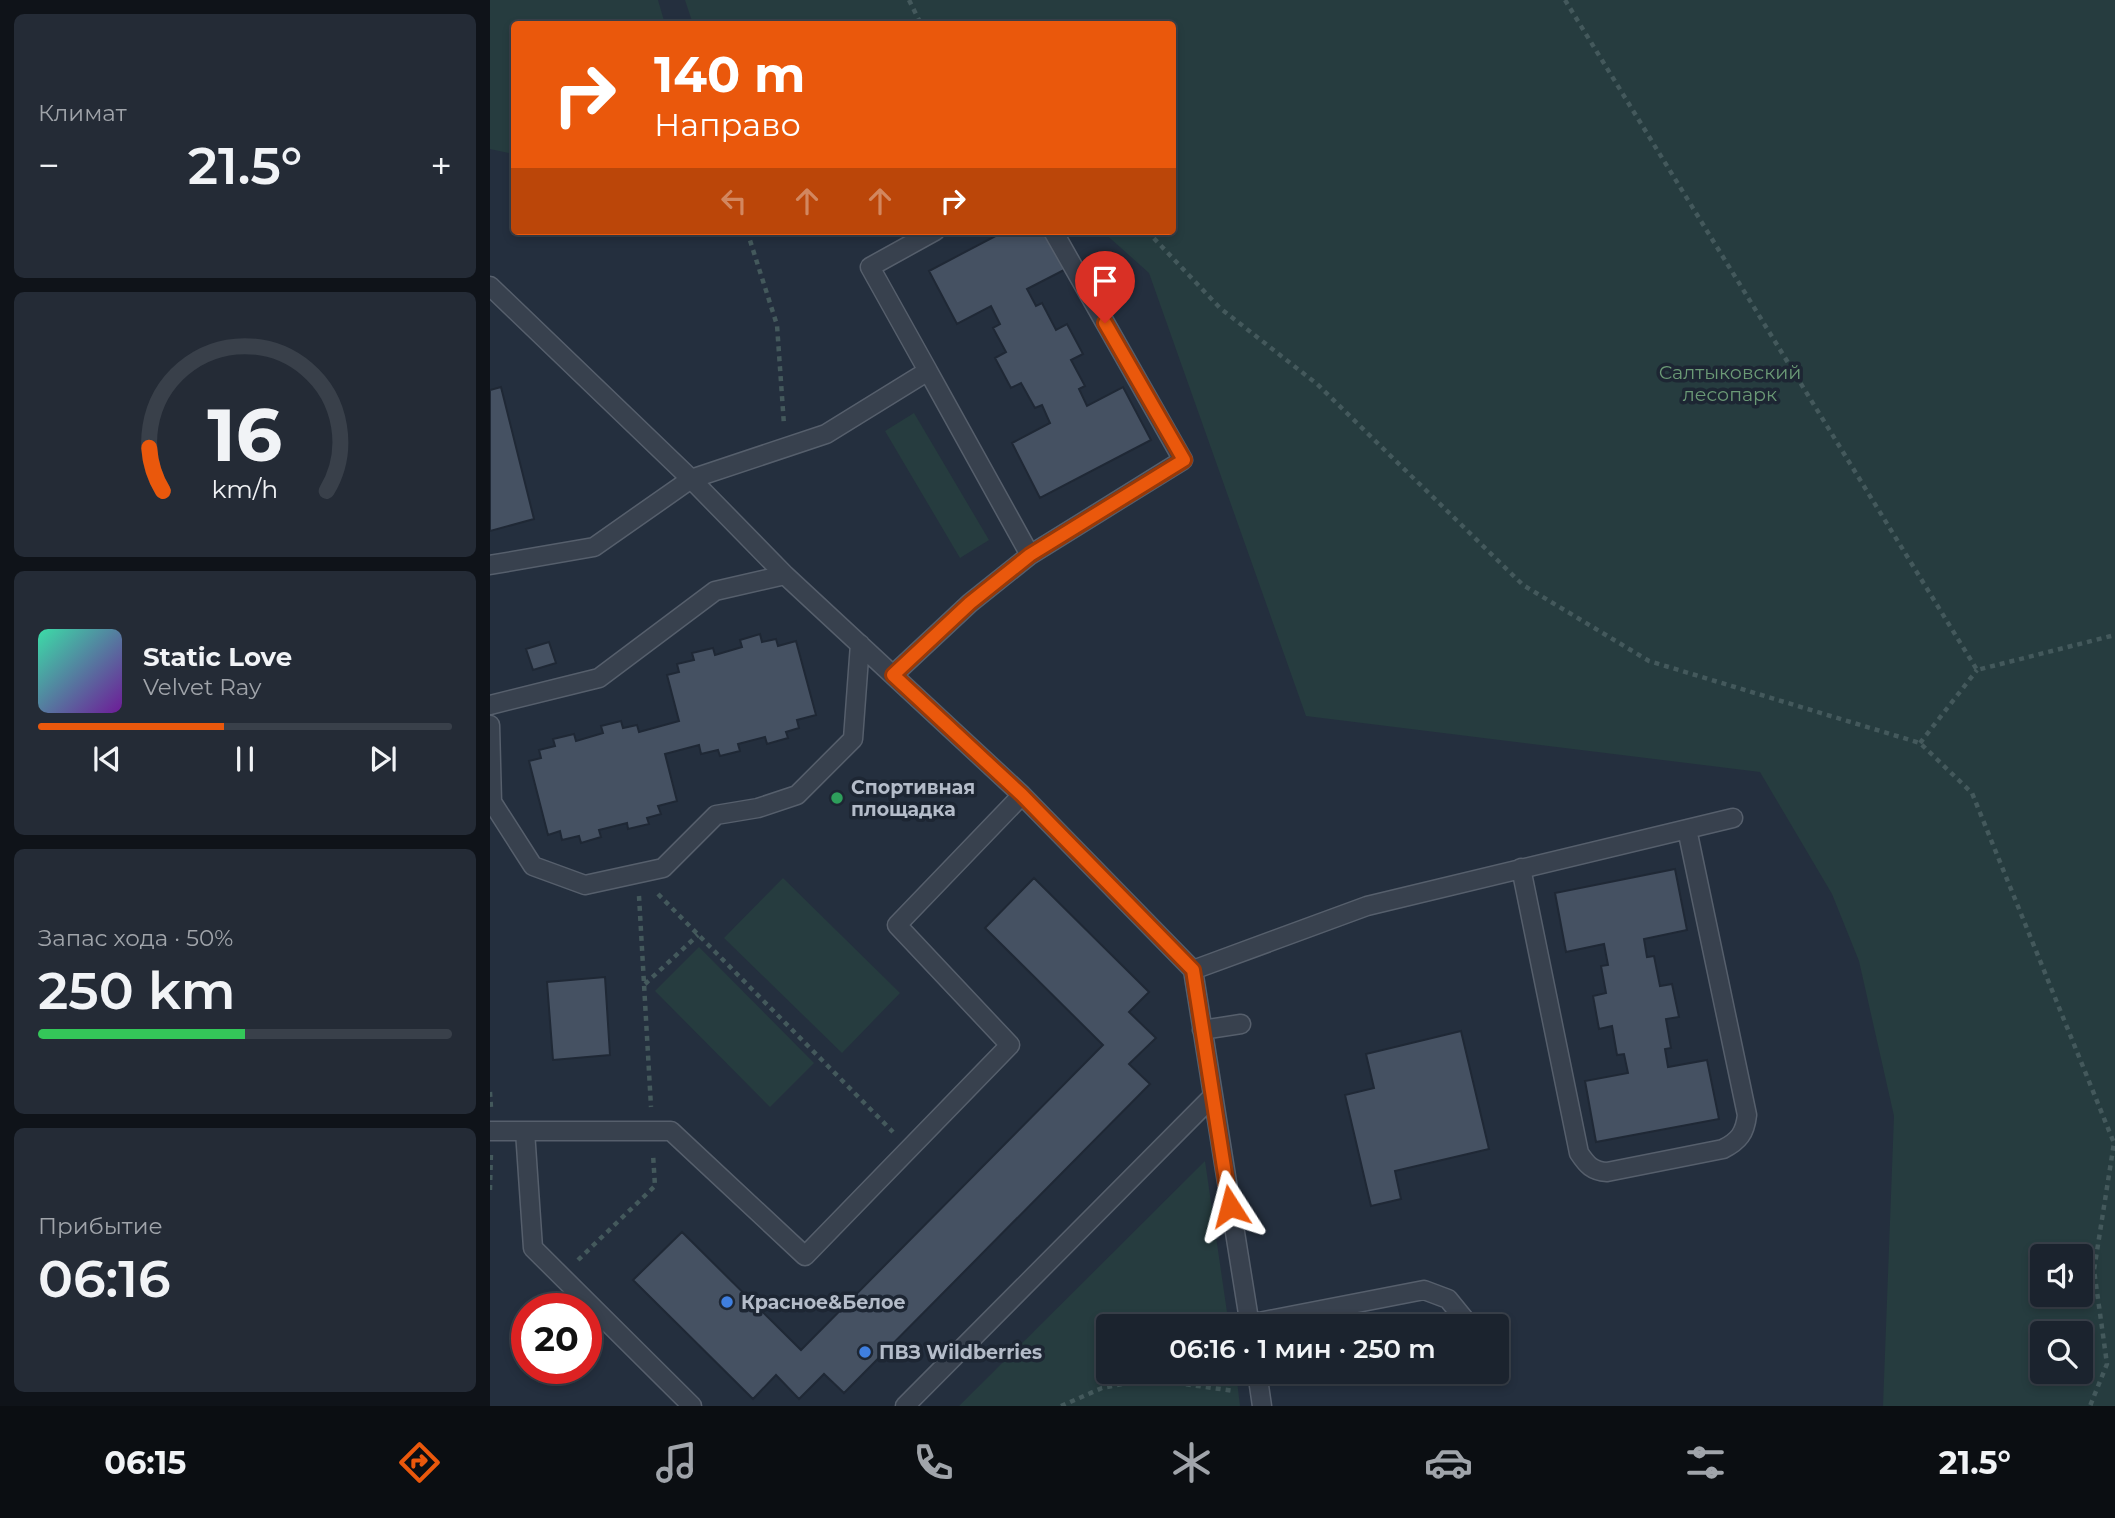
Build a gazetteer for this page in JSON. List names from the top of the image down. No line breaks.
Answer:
{"parks":["Салтыковский лесопарк"],"places":["Спортивная площадка","Красное&Белое","ПВЗ Wildberries"],"page":{"tile":["Климат",["Запас хода · 50%","250 km"],["Прибытие","06:16"]],"turn":["140 m","Направо"],"heat":["−","21.5°","+"],"song":["Static Love","Velvet Ray"],"limit":"20","trip":"06:16 · 1 мин · 250 m","tabs":["06:15","21.5°"],"gauge":["16","km/h"]}}
